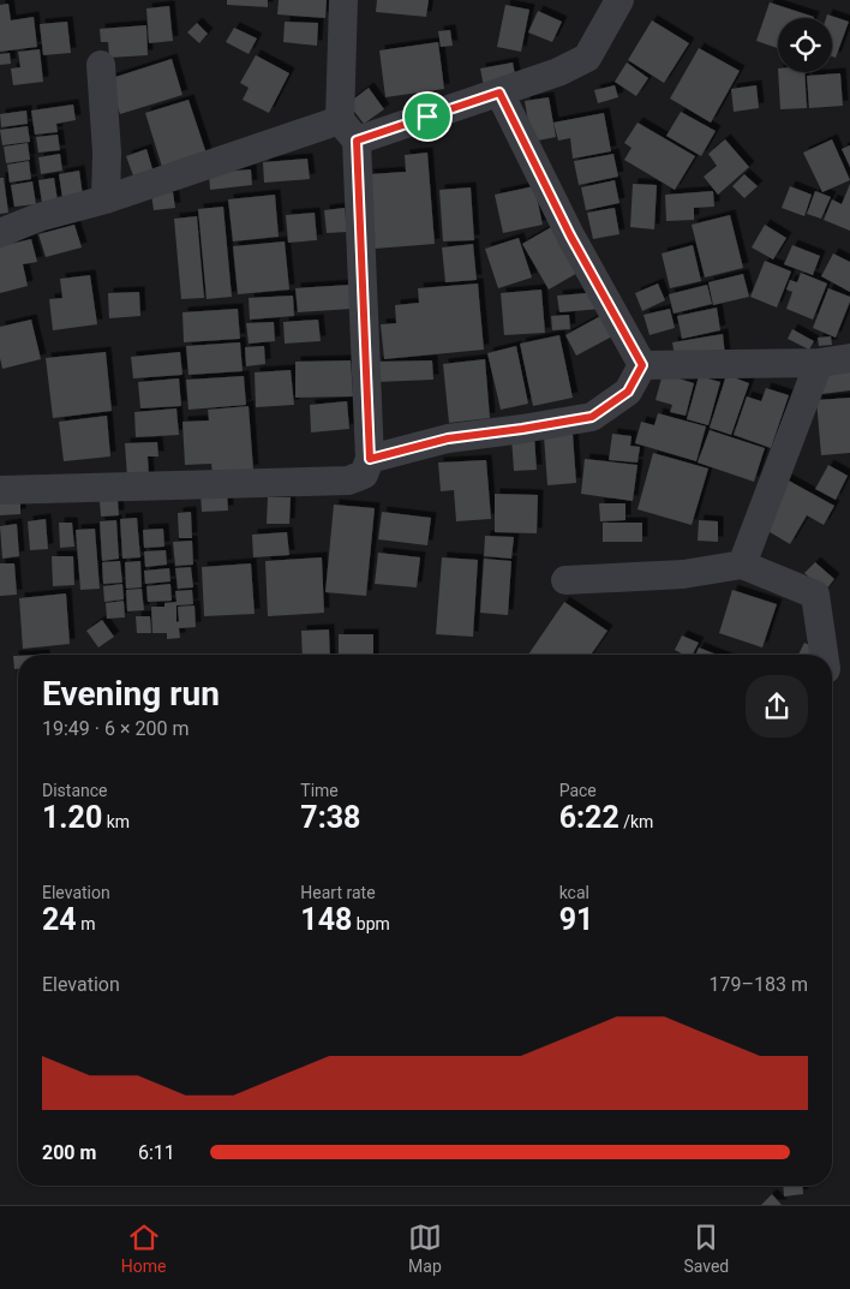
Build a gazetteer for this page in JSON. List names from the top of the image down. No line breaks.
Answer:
{"page":{"heading":["Evening run","19:49 · 6 × 200 m"],"stats":[["Distance","1.20 km"],["Time","7:38"],["Pace","6:22 /km"],["Elevation","24 m"],["Heart rate","148 bpm"],["kcal","91"]],"chart":["Elevation","179–183 m"],"list":[{"name":"200 m","note":"6:11"}],"tabs":["Home","Map","Saved"]}}
